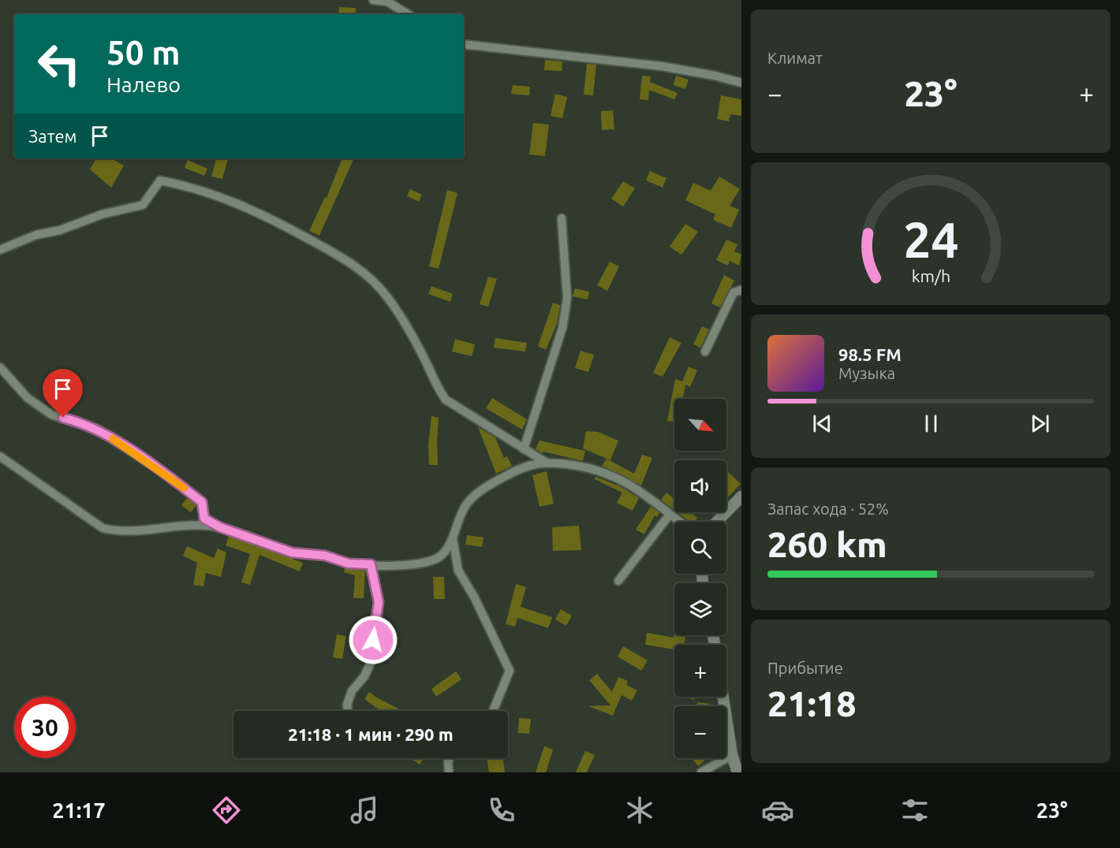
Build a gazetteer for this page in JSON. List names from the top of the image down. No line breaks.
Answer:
{"north":"bottom right","page":{"tile":["Климат",["Запас хода · 52%","260 km"],["Прибытие","21:18"]],"turn":["50 m","Налево"],"heat":["−","23°","+"],"then":"Затем","song":["98.5 FM","Музыка"],"map_buttons":["+","−"],"limit":"30","trip":"21:18 · 1 мин · 290 m","tabs":["21:17","23°"],"gauge":["24","km/h"]}}
